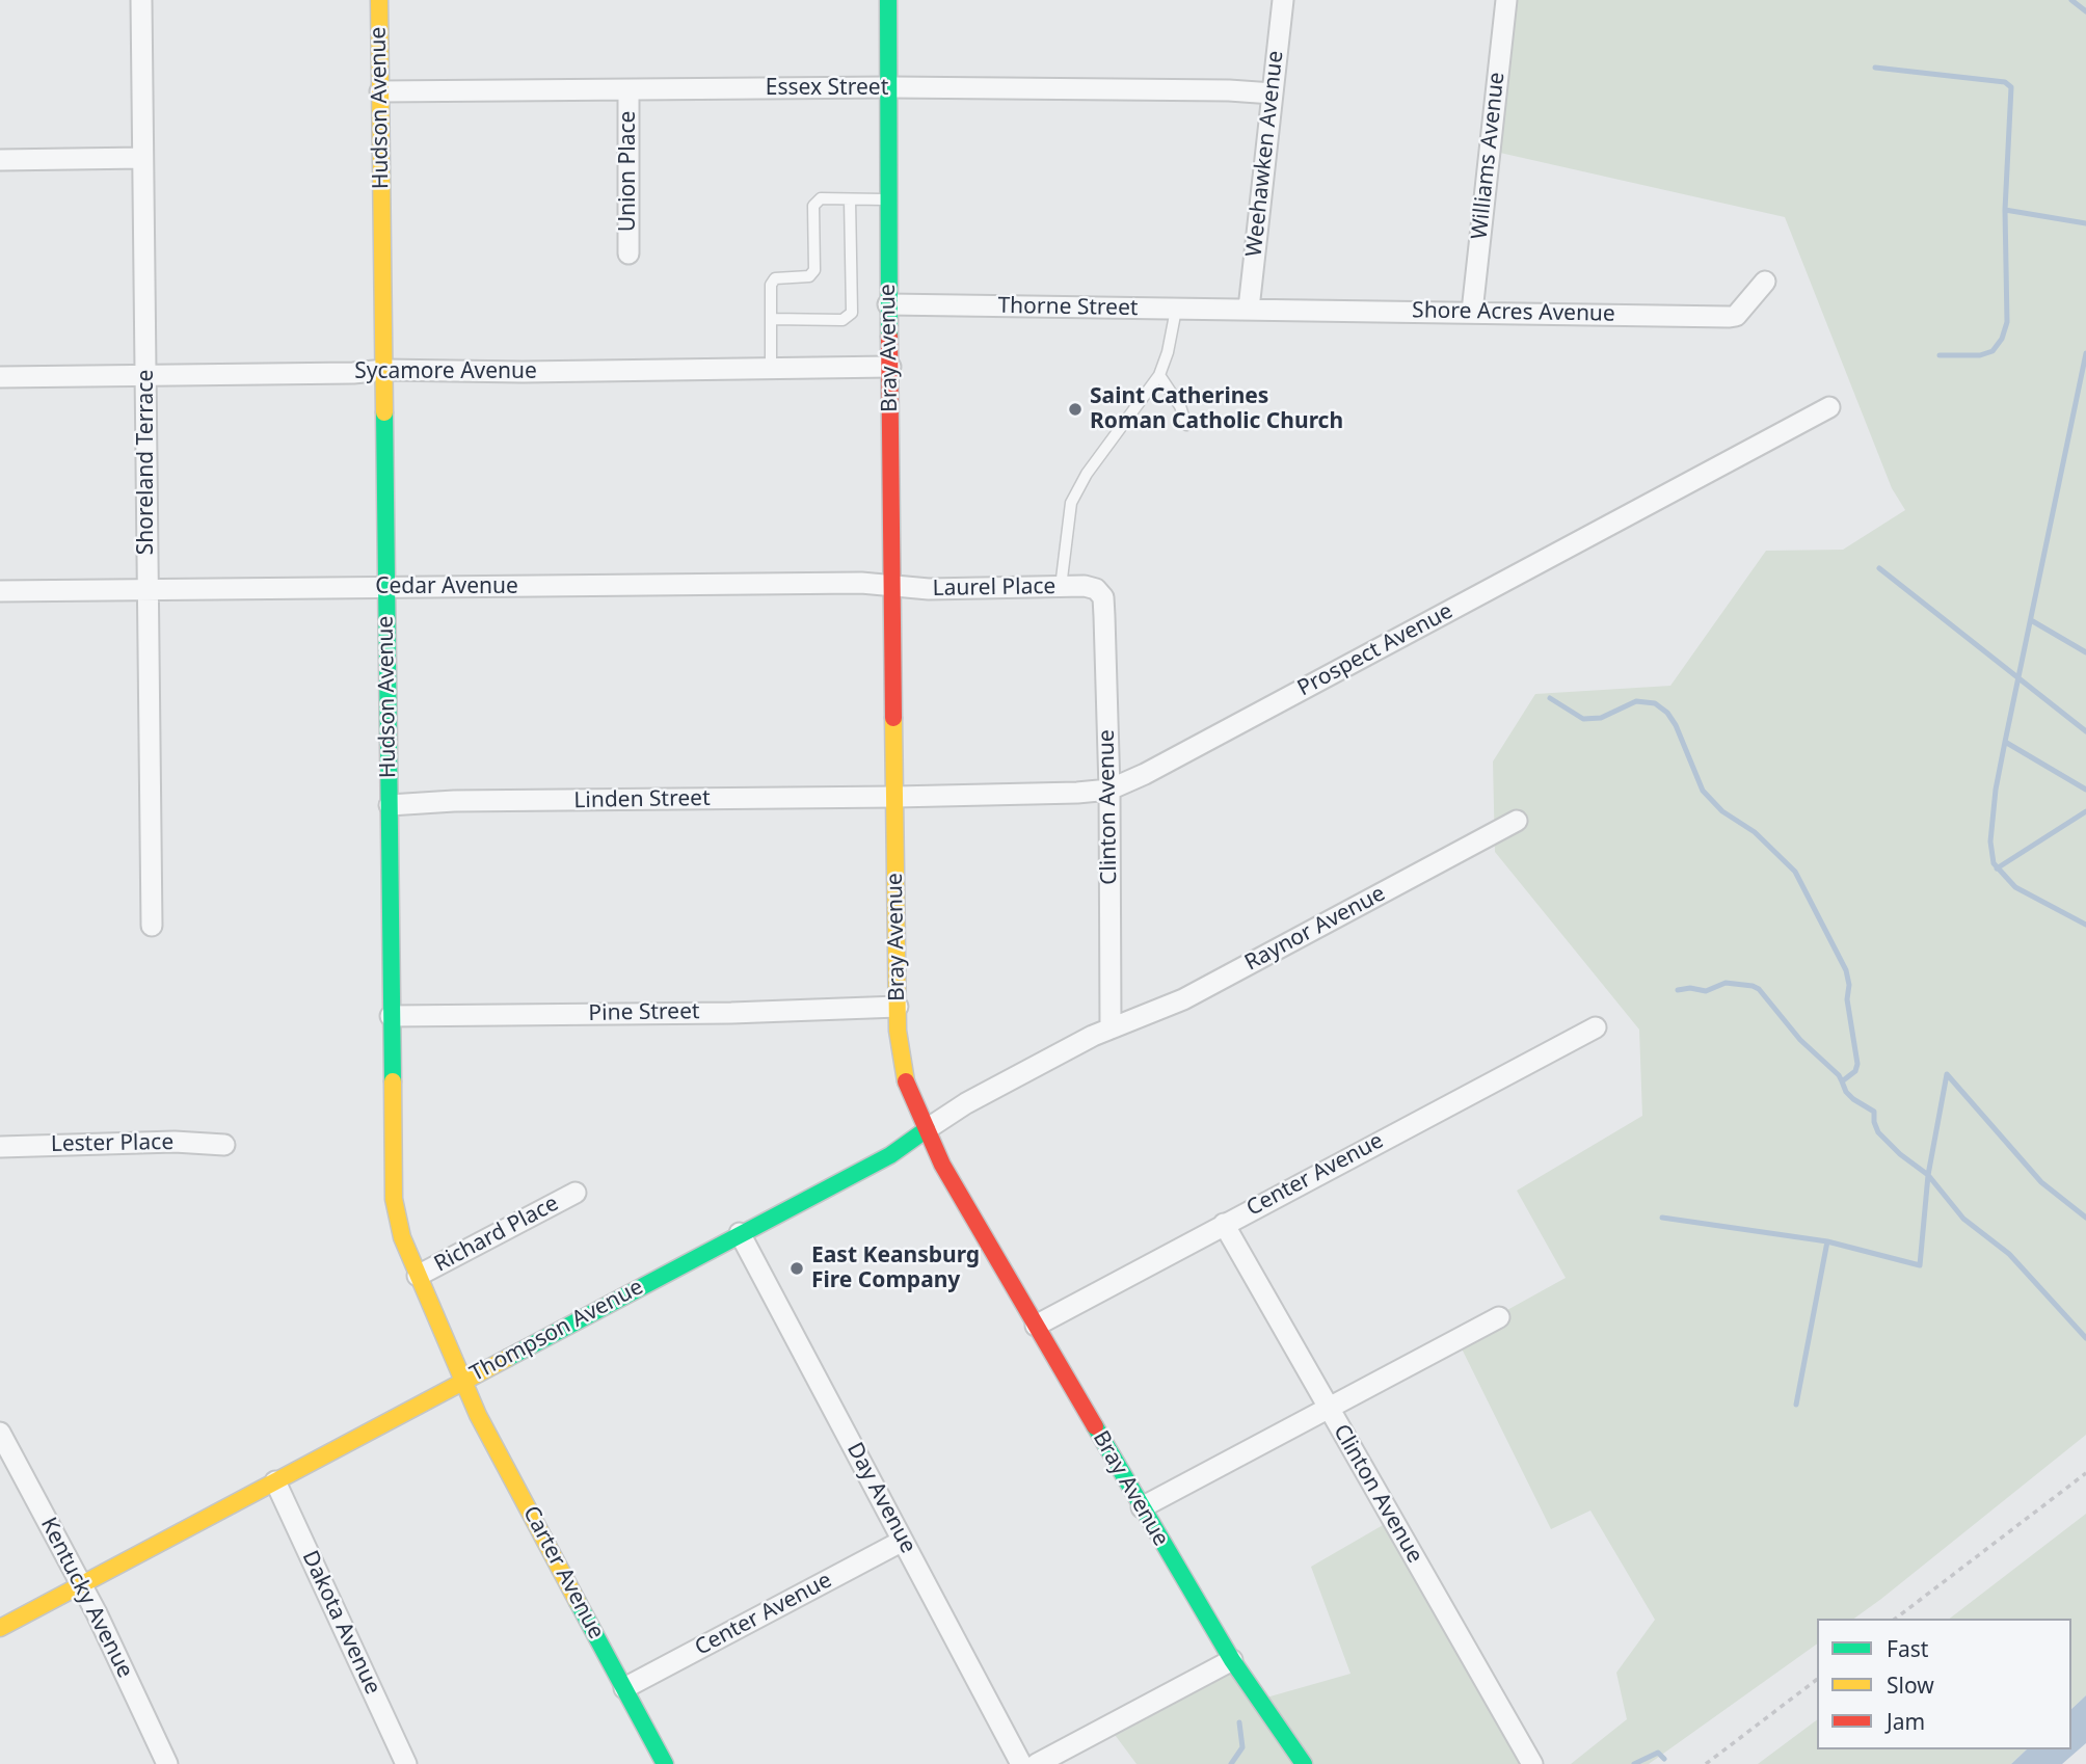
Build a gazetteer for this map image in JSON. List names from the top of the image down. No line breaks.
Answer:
{"streets":{"street":["Essex Street","Hudson Avenue","Weehawken Avenue","Williams Avenue","Union Place","Thorne Street","Shore Acres Avenue","Bray Avenue","Sycamore Avenue","Shoreland Terrace","Cedar Avenue","Laurel Place","Prospect Avenue","Linden Street","Clinton Avenue","Raynor Avenue","Pine Street","Lester Place","Center Avenue","Richard Place","Thompson Avenue","Day Avenue","Carter Avenue","Kentucky Avenue","Dakota Avenue"]},"crossings":[["Essex Street","Hudson Avenue"],["Essex Street","Weehawken Avenue"],["Essex Street","Union Place"],["Essex Street","Bray Avenue"],["Hudson Avenue","Sycamore Avenue"],["Hudson Avenue","Cedar Avenue"],["Hudson Avenue","Linden Street"],["Hudson Avenue","Pine Street"],["Hudson Avenue","Richard Place"],["Hudson Avenue","Thompson Avenue"],["Hudson Avenue","Carter Avenue"],["Weehawken Avenue","Thorne Street"],["Weehawken Avenue","Shore Acres Avenue"],["Williams Avenue","Shore Acres Avenue"],["Thorne Street","Shore Acres Avenue"],["Thorne Street","Bray Avenue"],["Bray Avenue","Sycamore Avenue"],["Bray Avenue","Cedar Avenue"],["Bray Avenue","Laurel Place"],["Bray Avenue","Prospect Avenue"],["Bray Avenue","Linden Street"],["Bray Avenue","Pine Street"],["Bray Avenue","Center Avenue"],["Bray Avenue","Thompson Avenue"],["Sycamore Avenue","Shoreland Terrace"],["Shoreland Terrace","Cedar Avenue"],["Cedar Avenue","Laurel Place"],["Laurel Place","Clinton Avenue"],["Prospect Avenue","Linden Street"],["Prospect Avenue","Clinton Avenue"],["Clinton Avenue","Raynor Avenue"],["Clinton Avenue","Center Avenue"],["Clinton Avenue","Thompson Avenue"],["Raynor Avenue","Thompson Avenue"],["Center Avenue","Day Avenue"],["Center Avenue","Carter Avenue"],["Thompson Avenue","Day Avenue"],["Thompson Avenue","Carter Avenue"],["Thompson Avenue","Kentucky Avenue"],["Thompson Avenue","Dakota Avenue"]],"places":["Saint Catherines Roman Catholic Church","East Keansburg Fire Company"],"legend":["Fast","Slow","Jam"]}
